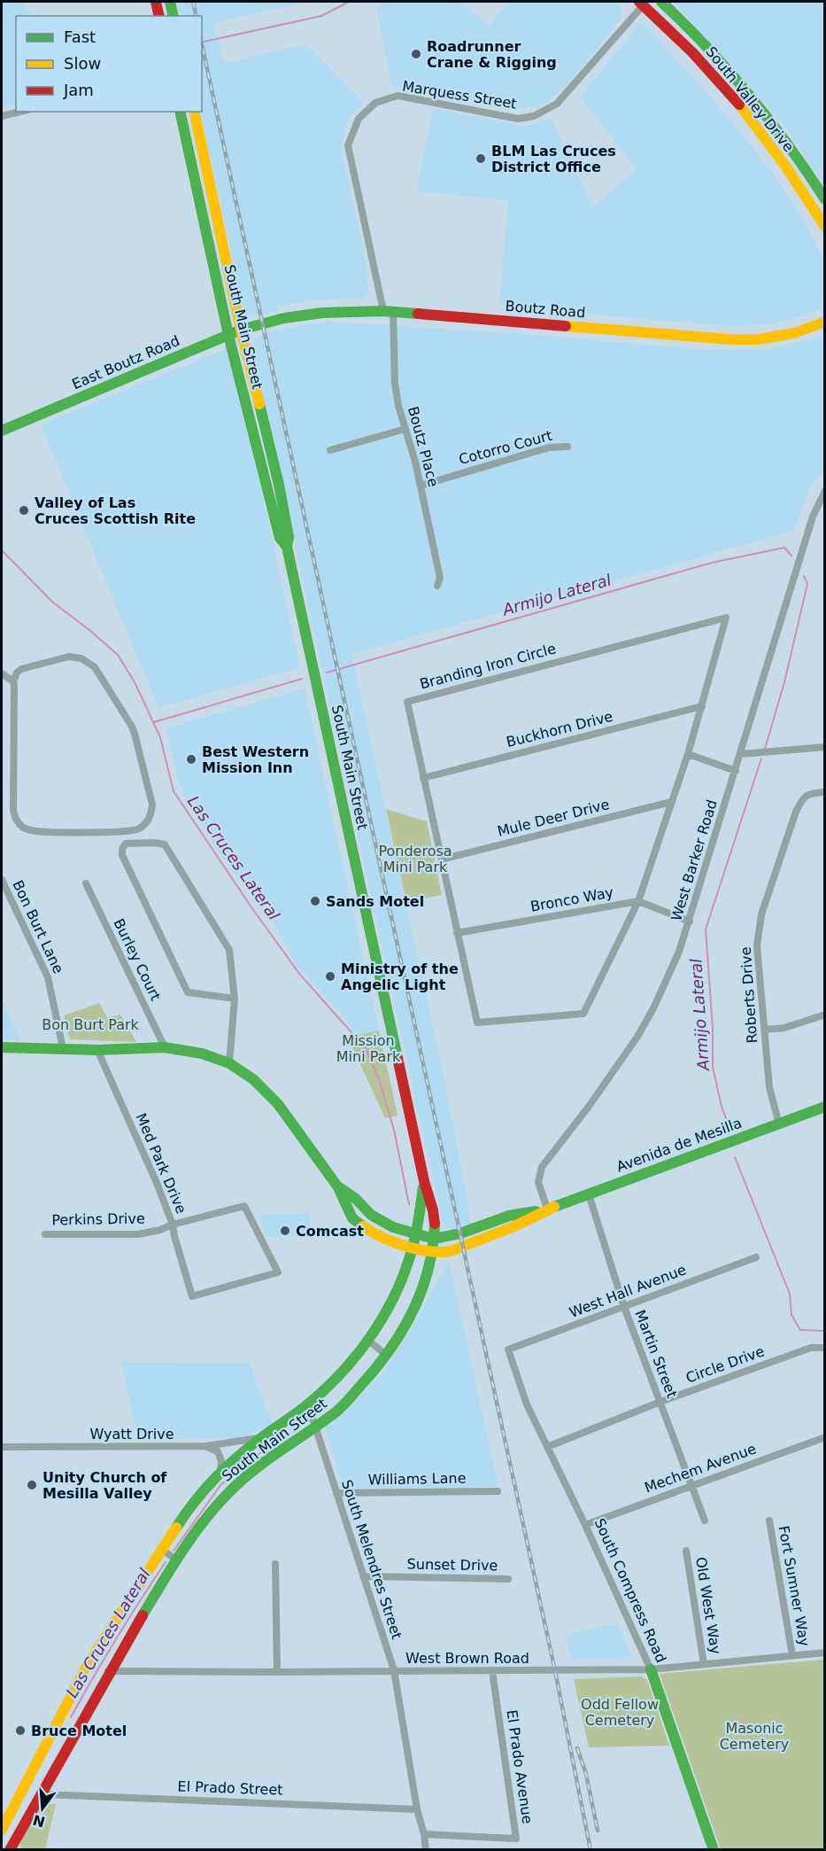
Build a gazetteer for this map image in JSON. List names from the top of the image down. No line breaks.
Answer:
{"streets":{"main road":["South Valley Drive","Boutz Road","South Main Street","East Boutz Road","Avenida de Mesilla","South Compress Road"],"street":["Marquess Street","Boutz Place","Cotorro Court","Branding Iron Circle","Buckhorn Drive","Mule Deer Drive","West Barker Road","Bronco Way","Bon Burt Lane","Burley Court","Roberts Drive","Med Park Drive","Perkins Drive","West Hall Avenue","Martin Street","Circle Drive","Wyatt Drive","Mechem Avenue","Williams Lane","South Melendres Street","Sunset Drive","Fort Sumner Way","Old West Way","West Brown Road","El Prado Avenue","El Prado Street"]},"crossings":[["Marquess Street","South Valley Drive"],["Marquess Street","Boutz Road"],["Marquess Street","Boutz Place"],["Boutz Road","East Boutz Road"],["Boutz Road","Boutz Place"],["South Main Street","East Boutz Road"],["South Main Street","Avenida de Mesilla"],["South Main Street","Wyatt Drive"],["South Main Street","South Melendres Street"],["South Main Street","West Brown Road"],["South Main Street","El Prado Street"],["Boutz Place","Cotorro Court"],["Branding Iron Circle","Buckhorn Drive"],["Branding Iron Circle","Mule Deer Drive"],["Branding Iron Circle","Bronco Way"],["West Barker Road","Avenida de Mesilla"],["Roberts Drive","Avenida de Mesilla"],["Avenida de Mesilla","Martin Street"],["Med Park Drive","Perkins Drive"],["West Hall Avenue","Martin Street"],["West Hall Avenue","South Compress Road"],["Martin Street","Circle Drive"],["Martin Street","Mechem Avenue"],["Circle Drive","South Compress Road"],["Mechem Avenue","South Compress Road"],["Williams Lane","South Melendres Street"],["South Melendres Street","Sunset Drive"],["South Melendres Street","West Brown Road"],["South Melendres Street","El Prado Avenue"],["South Melendres Street","El Prado Street"],["Fort Sumner Way","West Brown Road"],["South Compress Road","West Brown Road"],["Old West Way","West Brown Road"],["West Brown Road","El Prado Avenue"]],"water":["Armijo Lateral","Las Cruces Lateral"],"parks":["Ponderosa Mini Park","Bon Burt Park","Mission Mini Park","Odd Fellow Cemetery","Masonic Cemetery"],"places":["Roadrunner Crane & Rigging","BLM Las Cruces District Office","Valley of Las Cruces Scottish Rite","Best Western Mission Inn","Sands Motel","Ministry of the Angelic Light","Comcast","Unity Church of Mesilla Valley","Bruce Motel"],"legend":["Fast","Slow","Jam"],"north":"bottom"}
